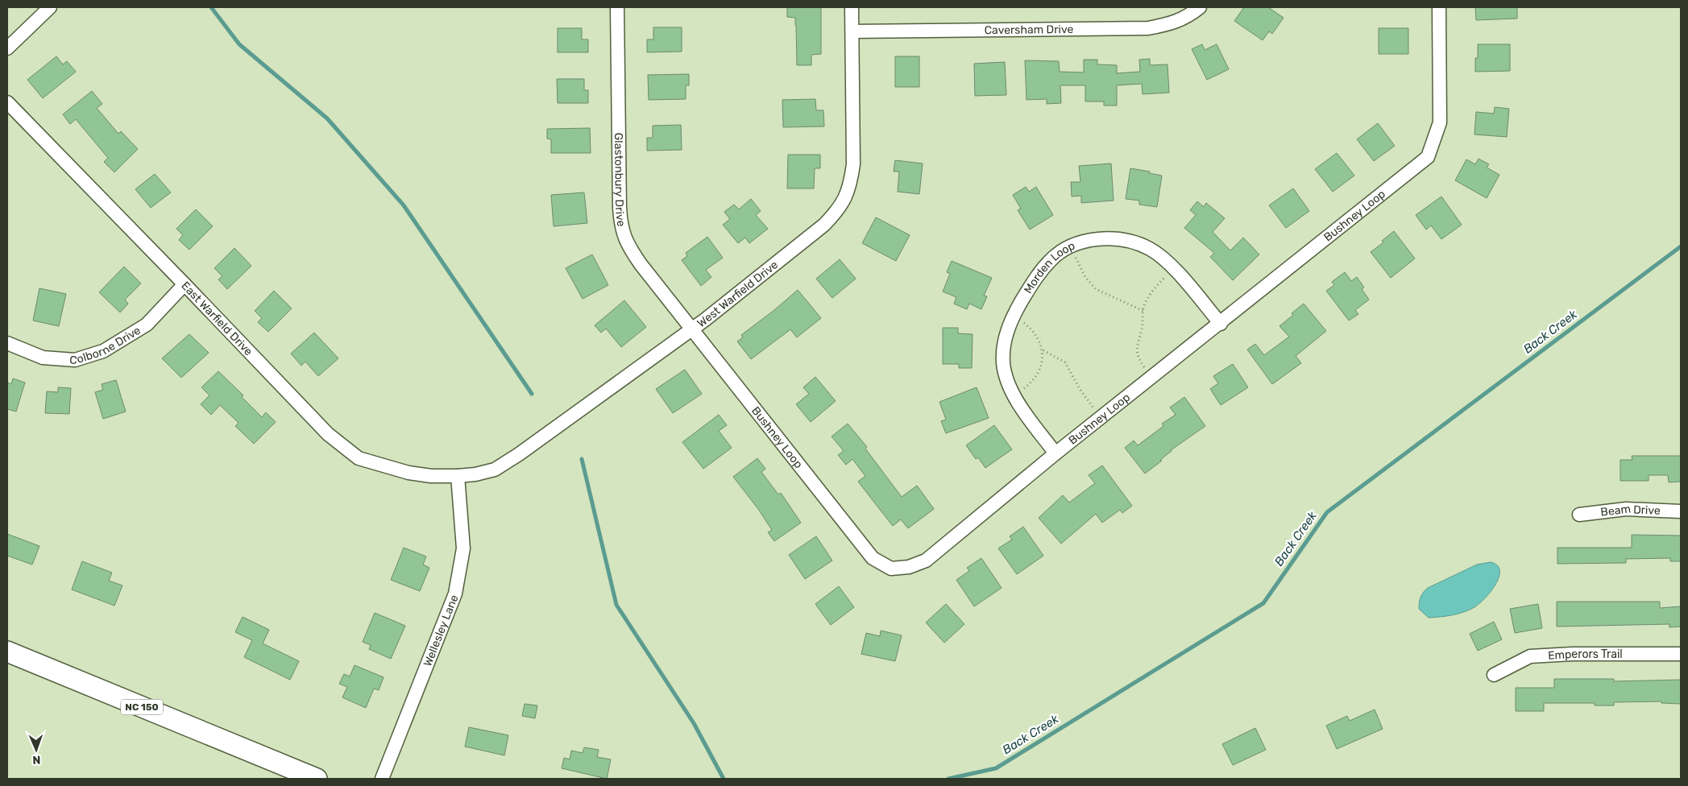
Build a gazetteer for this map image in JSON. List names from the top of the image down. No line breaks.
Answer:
{"streets":{"main road":["NC 150"],"street":["Caversham Drive","Glastonbury Drive","Bushney Loop","Morden Loop","West Warfield Drive","East Warfield Drive","Colborne Drive","Beam Drive","Wellesley Lane","Emperors Trail"]},"crossings":[["Caversham Drive","West Warfield Drive"],["Glastonbury Drive","Bushney Loop"],["Glastonbury Drive","West Warfield Drive"],["Bushney Loop","Morden Loop"],["Bushney Loop","West Warfield Drive"],["West Warfield Drive","East Warfield Drive"],["West Warfield Drive","Wellesley Lane"],["East Warfield Drive","Colborne Drive"],["East Warfield Drive","Wellesley Lane"]],"water":["Back Creek"],"north":"bottom"}
